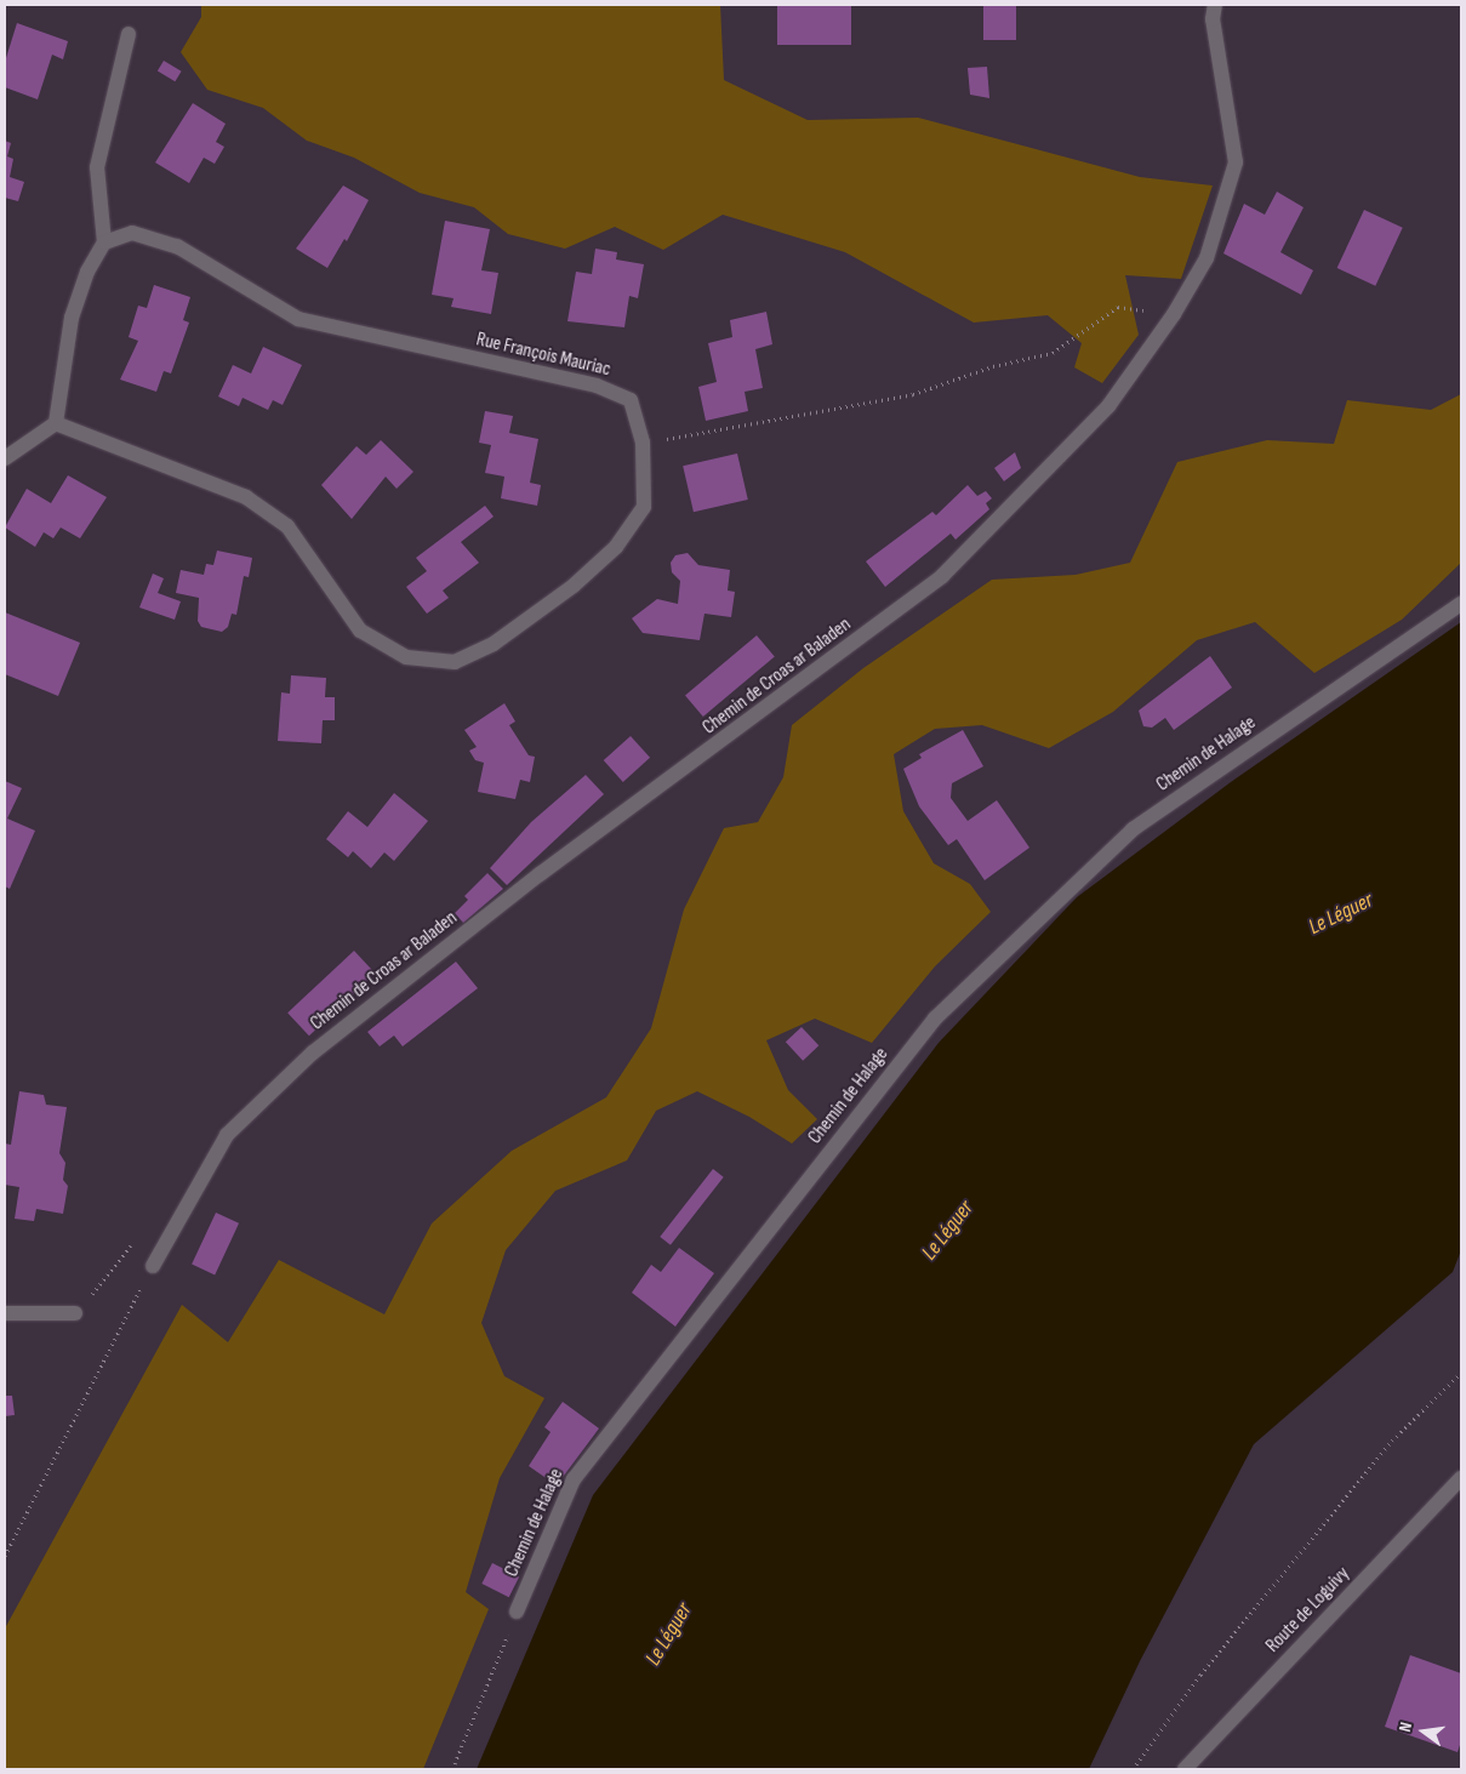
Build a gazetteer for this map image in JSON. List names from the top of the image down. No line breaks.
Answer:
{"streets":{"street":["Rue François Mauriac","Chemin de Croas ar Baladen","Chemin de Halage","Route de Loguivy"]},"water":["Le Léguer"],"north":"left"}
